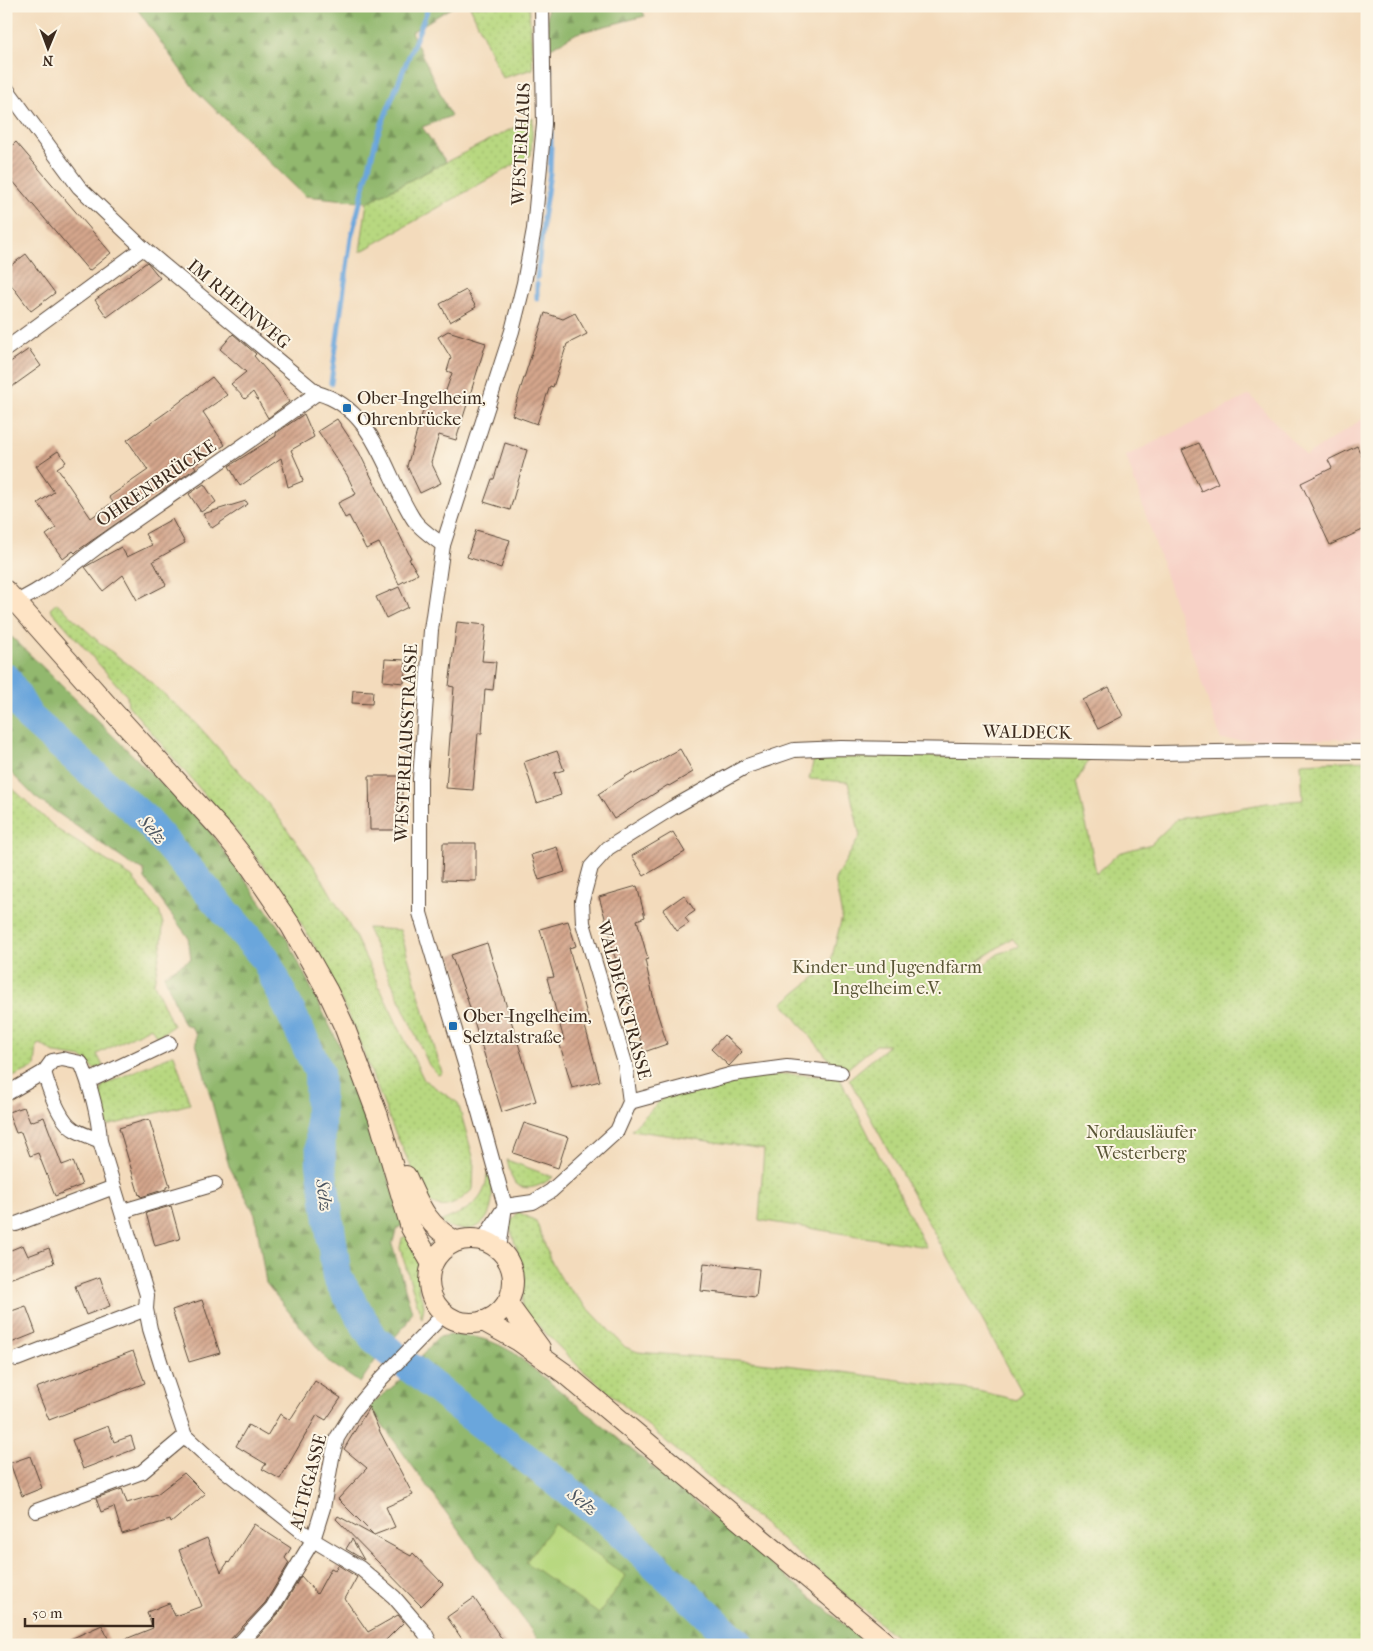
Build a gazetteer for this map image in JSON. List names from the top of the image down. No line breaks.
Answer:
{"streets":{"street":["WESTERHAUS","IM RHEINWEG","OHRENBRÜCKE","WALDECK","WESTERHAUSSTRASSE","WALDECKSTRASSE","ALTEGASSE"]},"crossings":[["WESTERHAUS","WESTERHAUSSTRASSE"],["IM RHEINWEG","OHRENBRÜCKE"],["IM RHEINWEG","WESTERHAUSSTRASSE"],["WALDECK","WALDECKSTRASSE"],["WESTERHAUSSTRASSE","WALDECKSTRASSE"]],"water":["Selz"],"parks":["Kinder- und Jugendfarm Ingelheim e.V.","Nordausläufer Westerberg"],"places":{"transit":["Ober-Ingelheim, Ohrenbrücke","Ober-Ingelheim, Selztalstraße"]},"scale_bar":"50 m","north":"bottom"}
